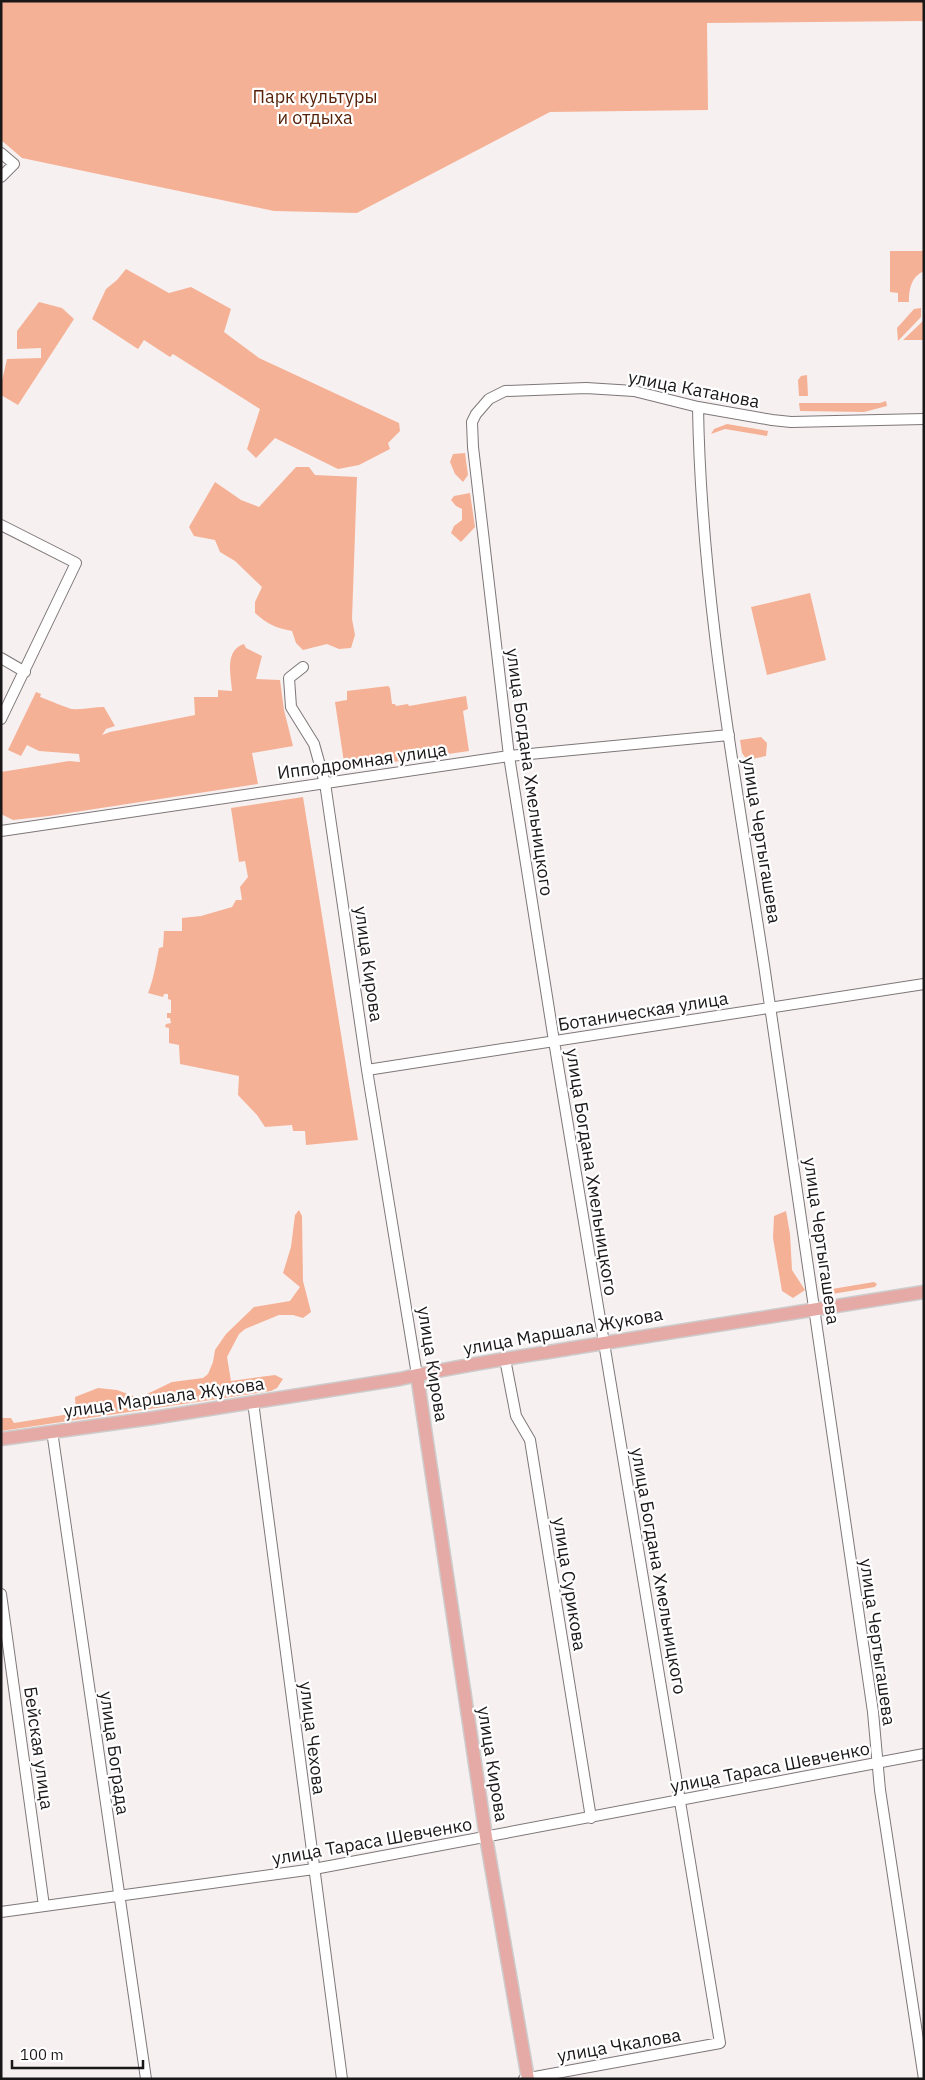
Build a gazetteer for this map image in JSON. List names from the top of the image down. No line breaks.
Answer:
{"streets":{"main road":["улица Кирова","улица Маршала Жукова"],"street":["улица Катанова","Ипподромная улица","улица Богдана Хмельницкого","улица Чертыгашева","Ботаническая улица","улица Сурикова","улица Чехова","Бейская улица","улица Бограда","улица Тараса Шевченко","улица Чкалова"]},"crossings":[["улица Катанова","улица Богдана Хмельницкого"],["улица Катанова","улица Чертыгашева"],["Ипподромная улица","улица Богдана Хмельницкого"],["Ипподромная улица","улица Чертыгашева"],["Ипподромная улица","улица Кирова"],["улица Богдана Хмельницкого","Ботаническая улица"],["улица Богдана Хмельницкого","улица Маршала Жукова"],["улица Богдана Хмельницкого","улица Тараса Шевченко"],["улица Богдана Хмельницкого","улица Чкалова"],["улица Чертыгашева","Ботаническая улица"],["улица Чертыгашева","улица Маршала Жукова"],["улица Чертыгашева","улица Тараса Шевченко"],["улица Кирова","Ботаническая улица"],["улица Кирова","улица Маршала Жукова"],["улица Кирова","улица Тараса Шевченко"],["улица Кирова","улица Чкалова"],["улица Маршала Жукова","улица Сурикова"],["улица Маршала Жукова","улица Чехова"],["улица Маршала Жукова","улица Бограда"],["улица Сурикова","улица Тараса Шевченко"],["улица Чехова","улица Тараса Шевченко"],["Бейская улица","улица Тараса Шевченко"],["улица Бограда","улица Тараса Шевченко"]],"parks":["Парк культуры и отдыха"],"scale_bar":"100 m"}
